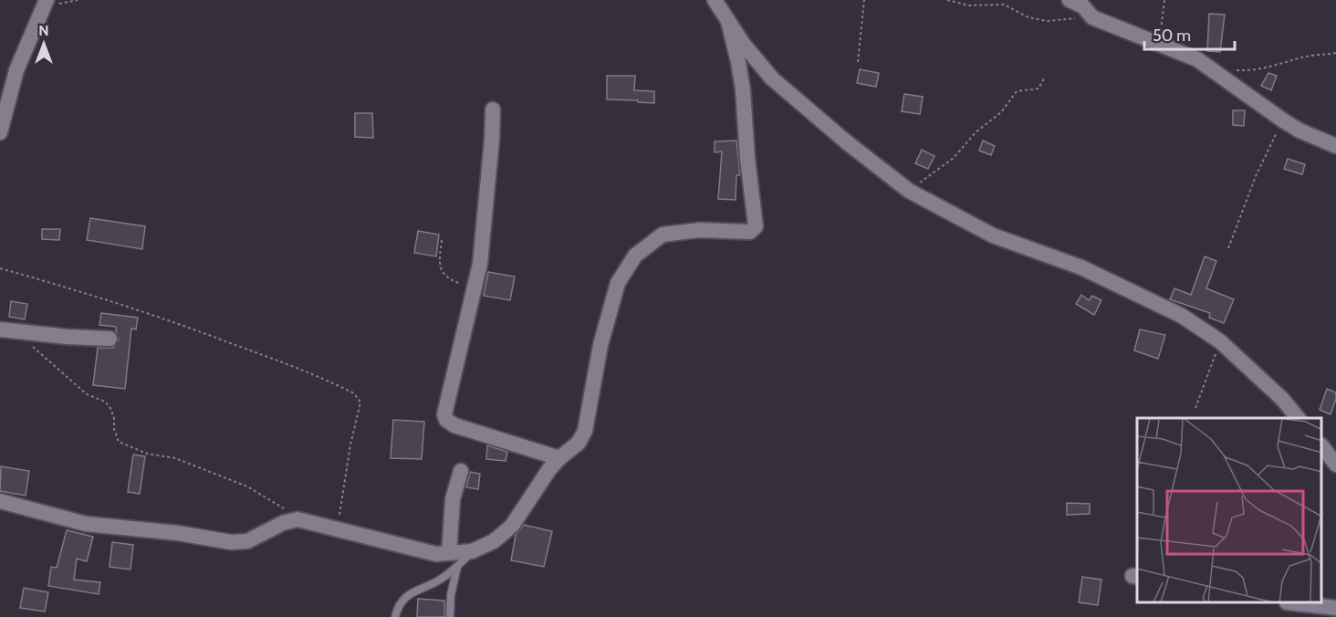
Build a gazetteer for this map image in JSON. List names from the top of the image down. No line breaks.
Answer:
{"scale_bar":"50 m","north":"top"}
